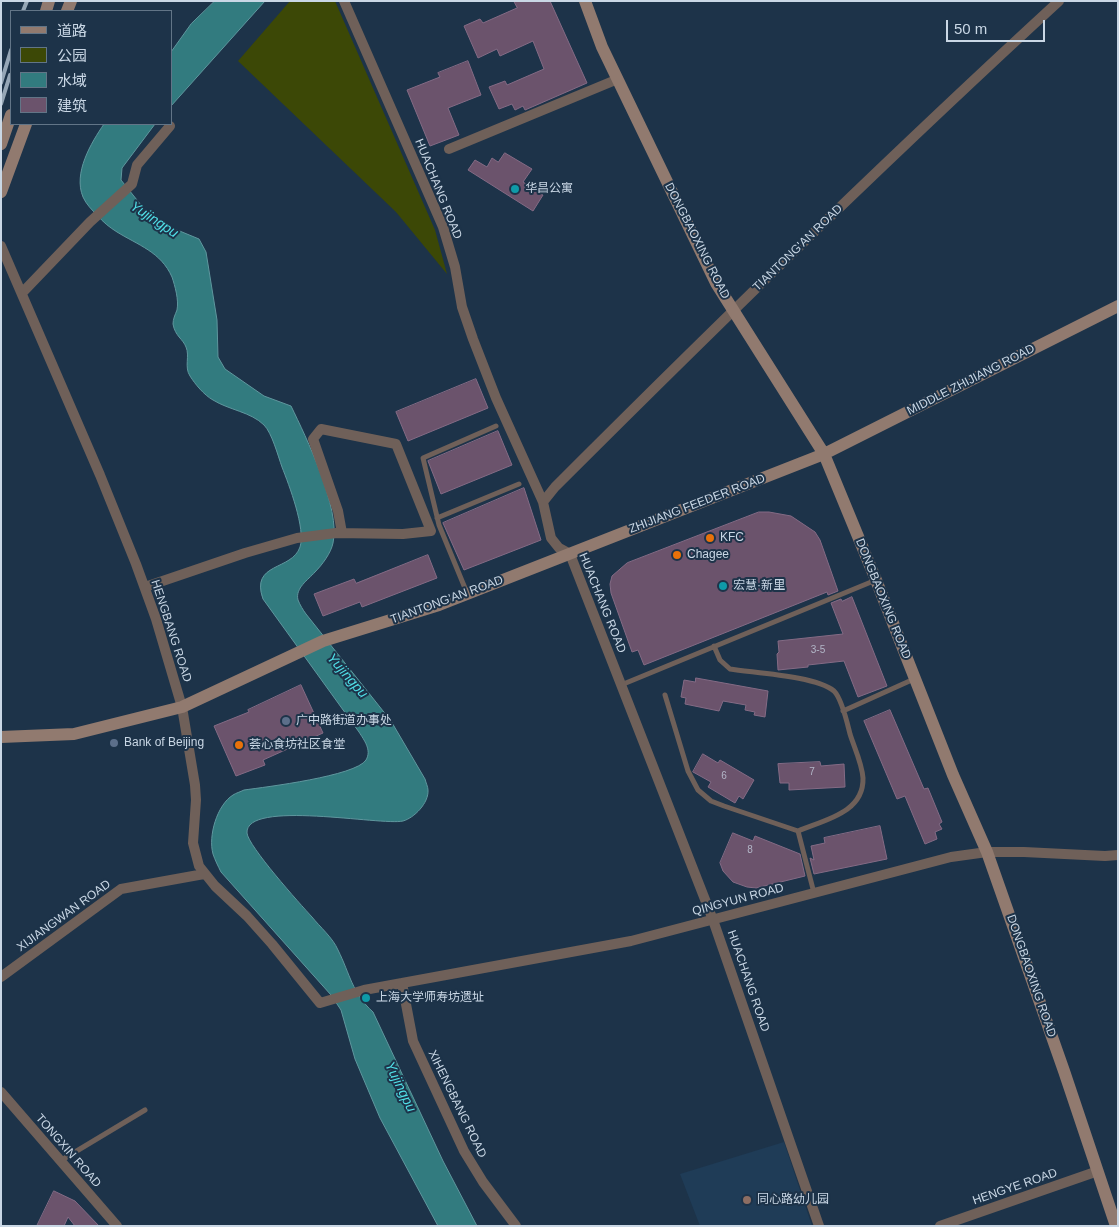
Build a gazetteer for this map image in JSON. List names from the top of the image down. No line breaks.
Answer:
{"streets":{"street":["HUACHANG ROAD","DONGBAOXING ROAD","TIANTONG'AN ROAD","MIDDLE ZHIJIANG ROAD","ZHIJIANG FEEDER ROAD","HENGBANG ROAD","QINGYUN ROAD","XIJIANGWAN ROAD","XIHENGBANG ROAD","TONGXIN ROAD","HENGYE ROAD"]},"crossings":[["HUACHANG ROAD","TIANTONG'AN ROAD"],["HUACHANG ROAD","ZHIJIANG FEEDER ROAD"],["HUACHANG ROAD","QINGYUN ROAD"],["DONGBAOXING ROAD","TIANTONG'AN ROAD"],["DONGBAOXING ROAD","MIDDLE ZHIJIANG ROAD"],["DONGBAOXING ROAD","ZHIJIANG FEEDER ROAD"],["DONGBAOXING ROAD","QINGYUN ROAD"],["DONGBAOXING ROAD","HENGYE ROAD"],["TIANTONG'AN ROAD","ZHIJIANG FEEDER ROAD"],["TIANTONG'AN ROAD","HENGBANG ROAD"],["MIDDLE ZHIJIANG ROAD","ZHIJIANG FEEDER ROAD"],["HENGBANG ROAD","QINGYUN ROAD"],["HENGBANG ROAD","XIJIANGWAN ROAD"],["QINGYUN ROAD","XIHENGBANG ROAD"]],"water":["Yujingpu"],"places":["华昌公寓","KFC","Chagee","宏慧·新里","广中路街道办事处","Bank of Beijing","荟心食坊社区食堂","上海大学师寿坊遗址","同心路幼儿园"],"house_numbers":["3-5","7","6","8"],"legend":["道路","公园","水域","建筑"],"scale_bar":"50 m"}
